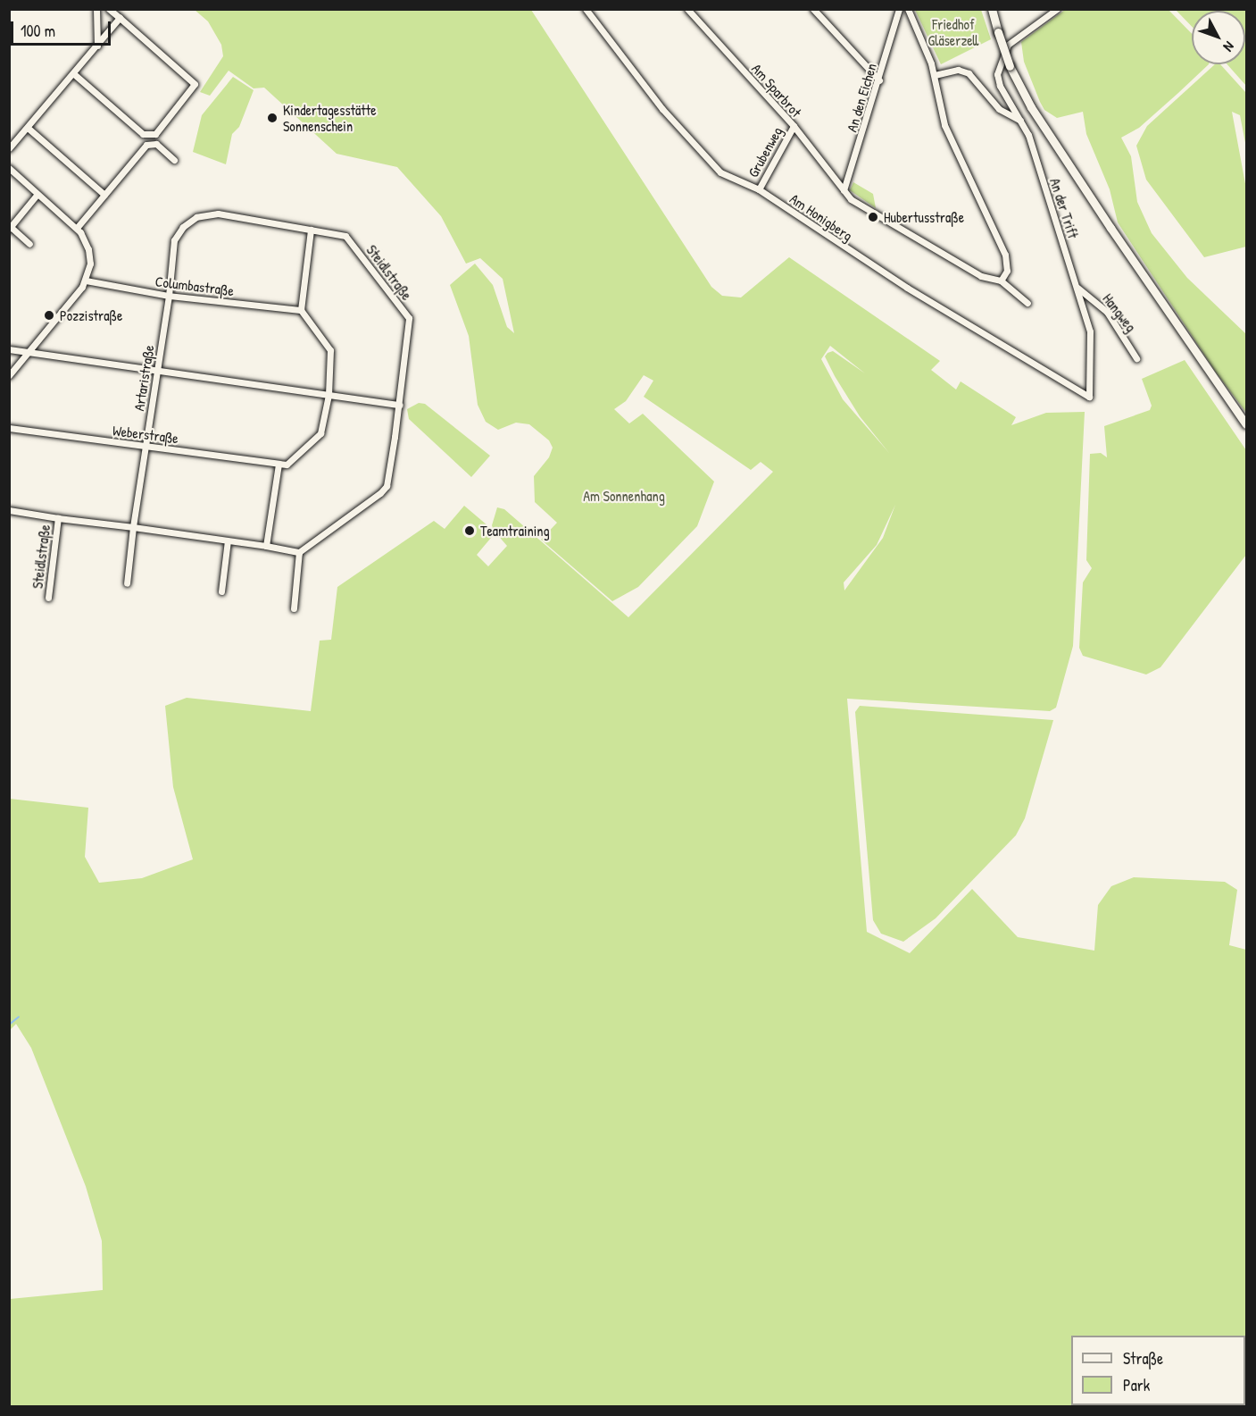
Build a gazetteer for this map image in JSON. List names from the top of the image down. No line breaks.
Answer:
{"streets":{"street":["Am Sparbrot","An den Eichen","Grubenweg","An der Trift","Am Honigberg","Steidlstraße","Columbastraße","Hangweg","Artaristraße","Weberstraße"]},"crossings":[["Am Sparbrot","An den Eichen"],["Am Sparbrot","Grubenweg"],["Grubenweg","Am Honigberg"],["An der Trift","Am Honigberg"],["An der Trift","Hangweg"],["Steidlstraße","Columbastraße"],["Steidlstraße","Artaristraße"],["Columbastraße","Artaristraße"],["Artaristraße","Weberstraße"]],"parks":["Friedhof Gläserzell","Am Sonnenhang"],"places":["Kindertagesstätte Sonnenschein","Hubertusstraße","Pozzistraße","Teamtraining"],"legend":["Straße","Park"],"scale_bar":"100 m","north":"bottom right"}
